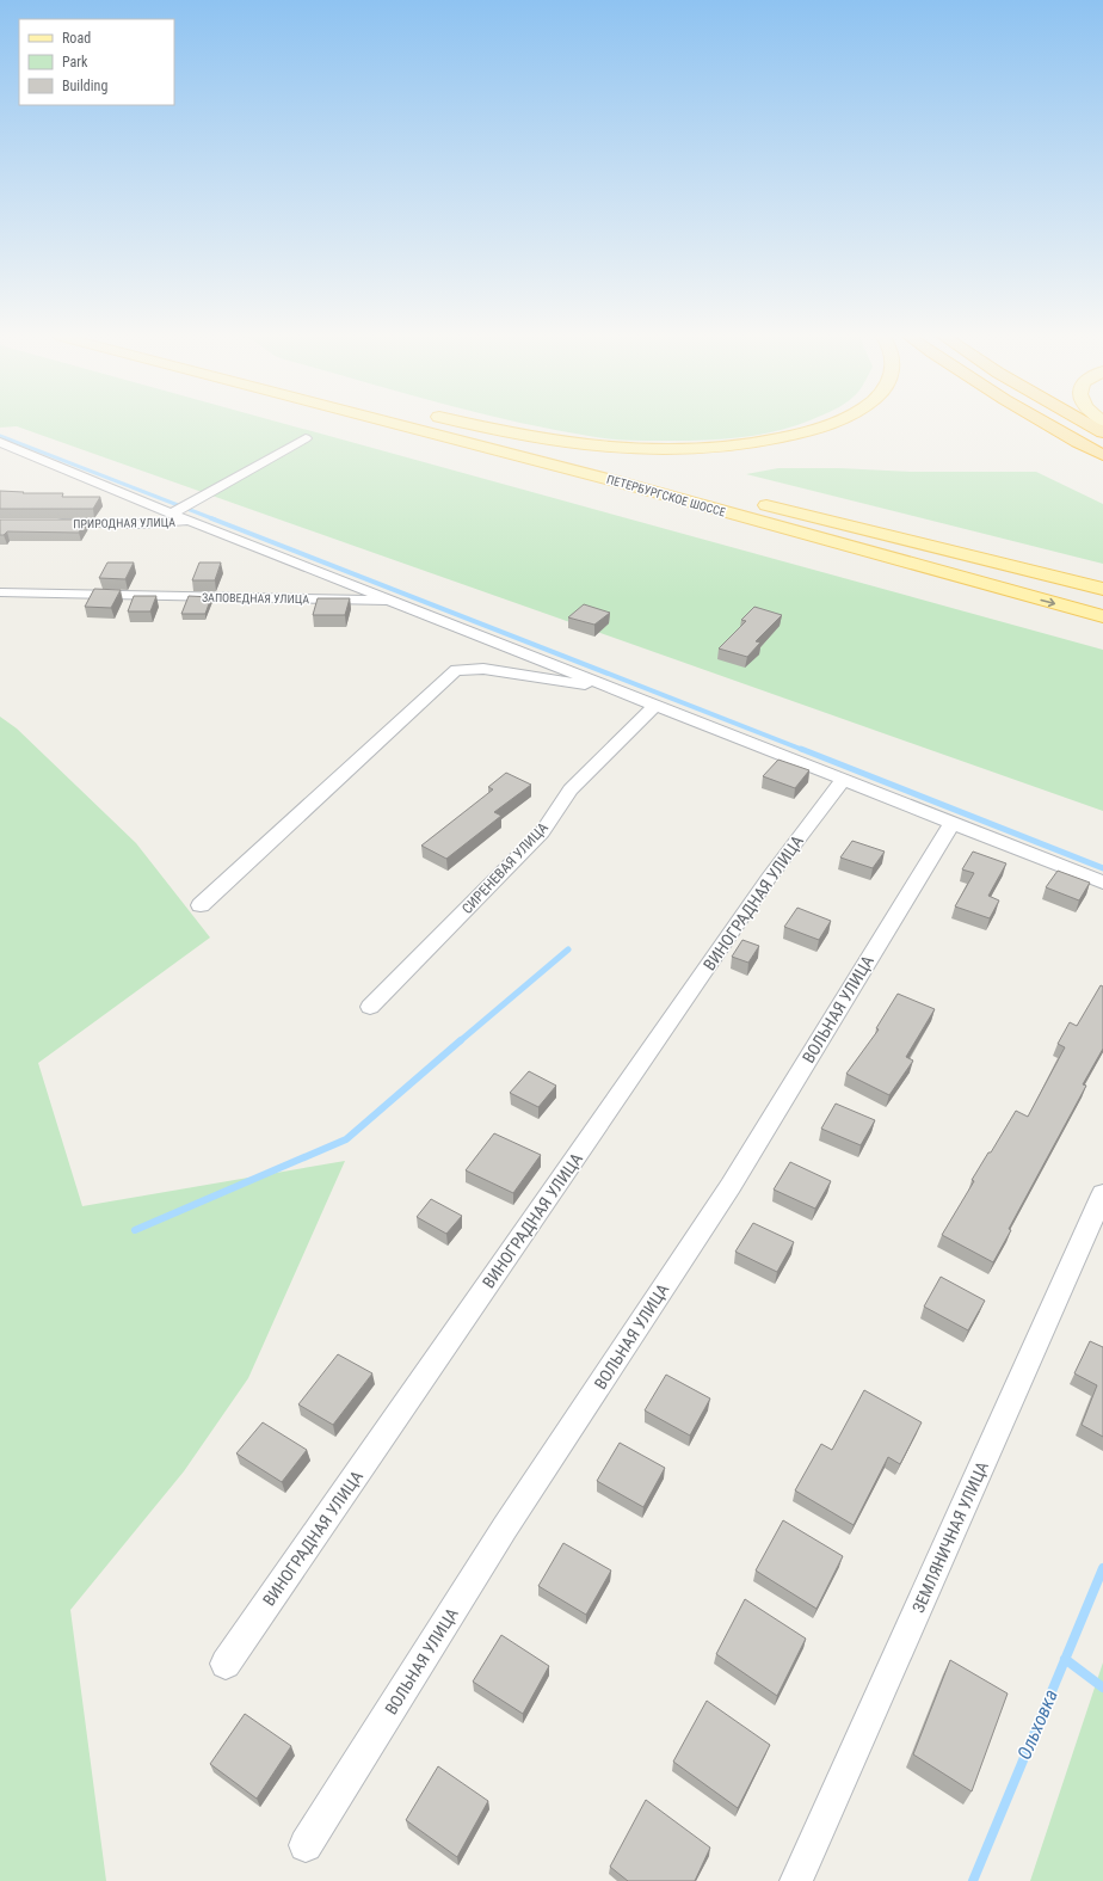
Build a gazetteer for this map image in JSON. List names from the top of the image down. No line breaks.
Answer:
{"streets":{"main road":["ПЕТЕРБУРГСКОЕ ШОССЕ"],"street":["ПРИРОДНАЯ УЛИЦА","ЗАПОВЕДНАЯ УЛИЦА","СИРЕНЕВАЯ УЛИЦА","ВИНОГРАДНАЯ УЛИЦА","ВОЛЬНАЯ УЛИЦА","ЗЕМЛЯНИЧНАЯ УЛИЦА"]},"water":["Ольховка"],"legend":["Road","Park","Building"]}
